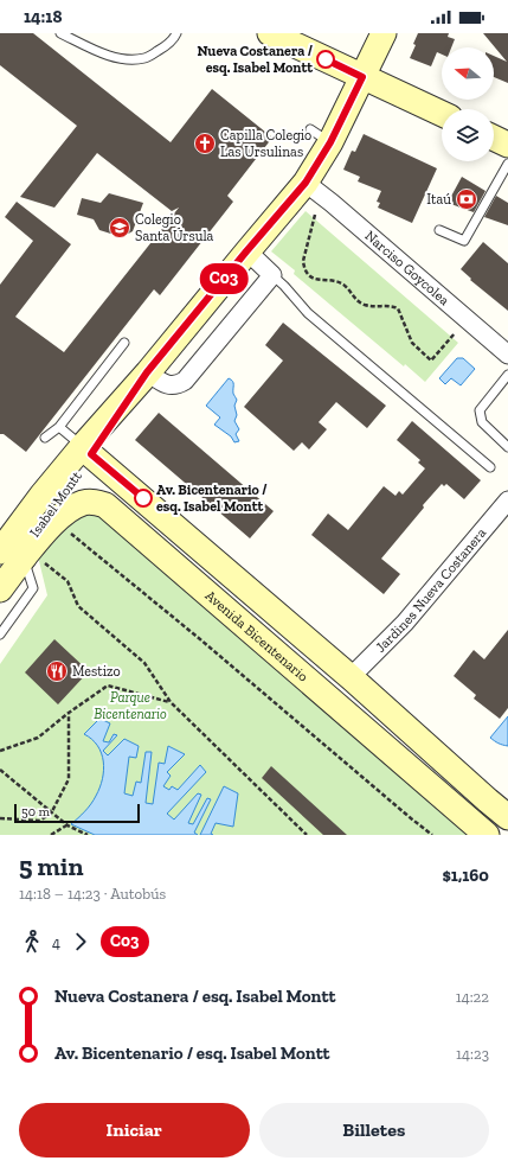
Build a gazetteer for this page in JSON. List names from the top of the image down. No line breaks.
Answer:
{"streets":{"main road":["Isabel Montt","Avenida Bicentenario"],"street":["Narciso Goycolea","Jardines Nueva Costanera"]},"crossings":[["Narciso Goycolea","Isabel Montt"],["Isabel Montt","Avenida Bicentenario"],["Jardines Nueva Costanera","Avenida Bicentenario"]],"parks":["Parque Bicentenario"],"places":{"other":["Nueva Costanera / esq. Isabel Montt","Av. Bicentenario / esq. Isabel Montt"],"church":["Capilla Colegio Las Ursulinas"],"bank":["Itaú"],"school or university":["Colegio Santa Úrsula"],"restaurant":["Mestizo"]},"lines":["bus line C03"],"scale_bar":"50 m","north":"left","page":{"status":"14:18","on_map":"C03","scale":"50 m","heading":["5 min","14:18 – 14:23 · Autobús","$1,160"],"legs":["4","C03"],"list":[{"name":"Nueva Costanera / esq. Isabel Montt","value":"14:22"},{"name":"Av. Bicentenario / esq. Isabel Montt","value":"14:23"}],"buttons":["Iniciar","Billetes"]}}
